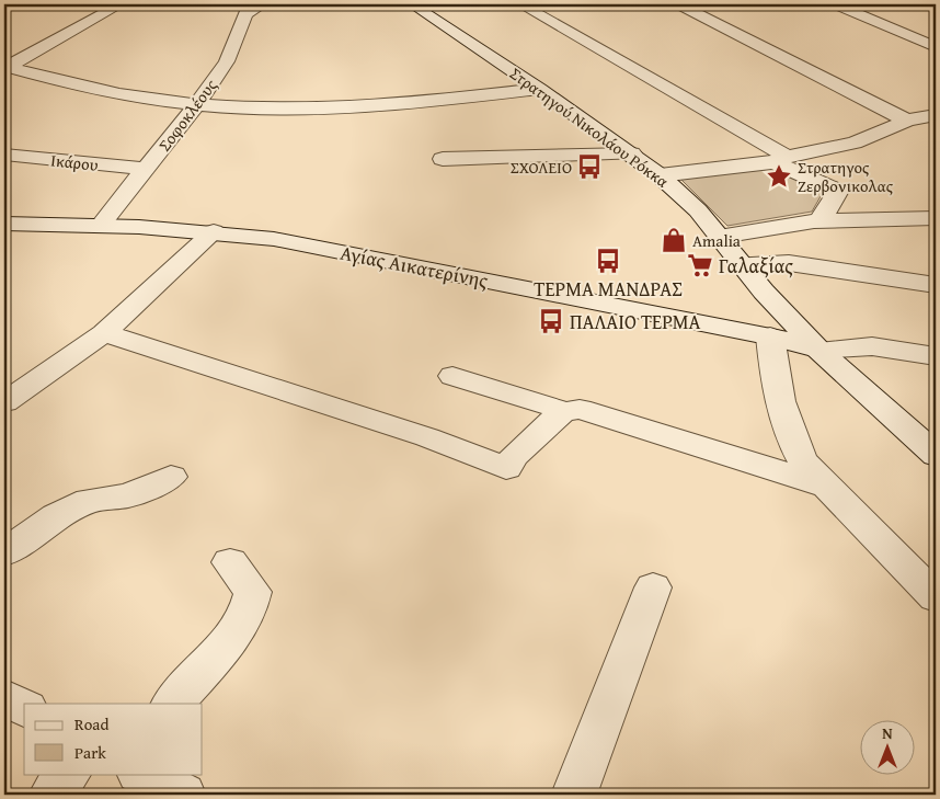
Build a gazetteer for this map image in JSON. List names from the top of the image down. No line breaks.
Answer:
{"streets":{"street":["Σοφοκλέους","Στρατηγού Νικολάου Ρόκκα","Ικάρου","Αγίας Αικατερίνης"]},"crossings":[["Σοφοκλέους","Ικάρου"],["Σοφοκλέους","Αγίας Αικατερίνης"],["Στρατηγού Νικολάου Ρόκκα","Αγίας Αικατερίνης"]],"places":{"bus stop":["ΣΧΟΛΕΙΟ","ΤΕΡΜΑ ΜΑΝΔΡΑΣ","ΠΑΛΑΙΟ ΤΕΡΜΑ"],"place":["Στρατηγος Ζερβονικολας"],"shop":["Amalia"],"supermarket":["Γαλαξίας"]},"legend":["Road","Park"],"north":"top"}
